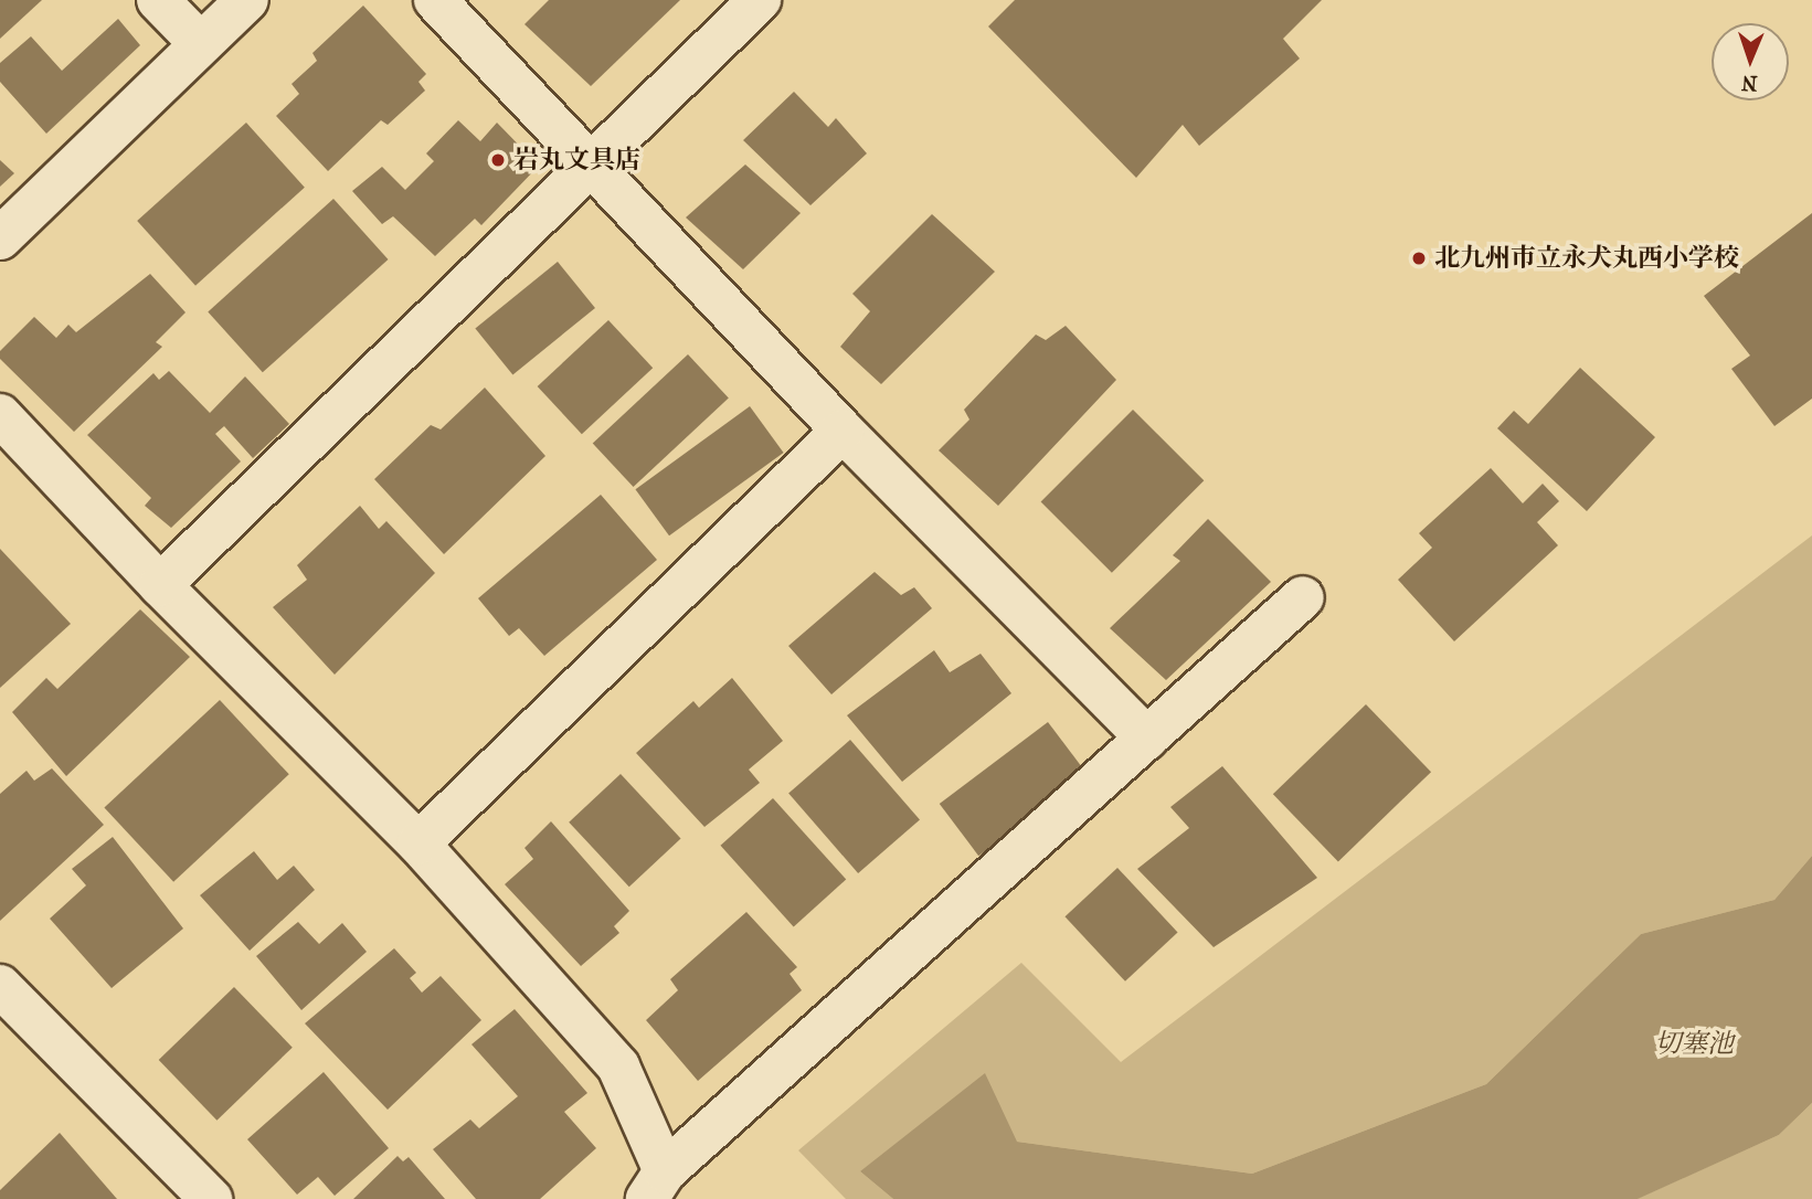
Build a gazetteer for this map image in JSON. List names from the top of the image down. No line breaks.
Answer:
{"water":["切塞池"],"places":["岩丸文具店","北九州市立永犬丸西小学校"],"north":"bottom"}
